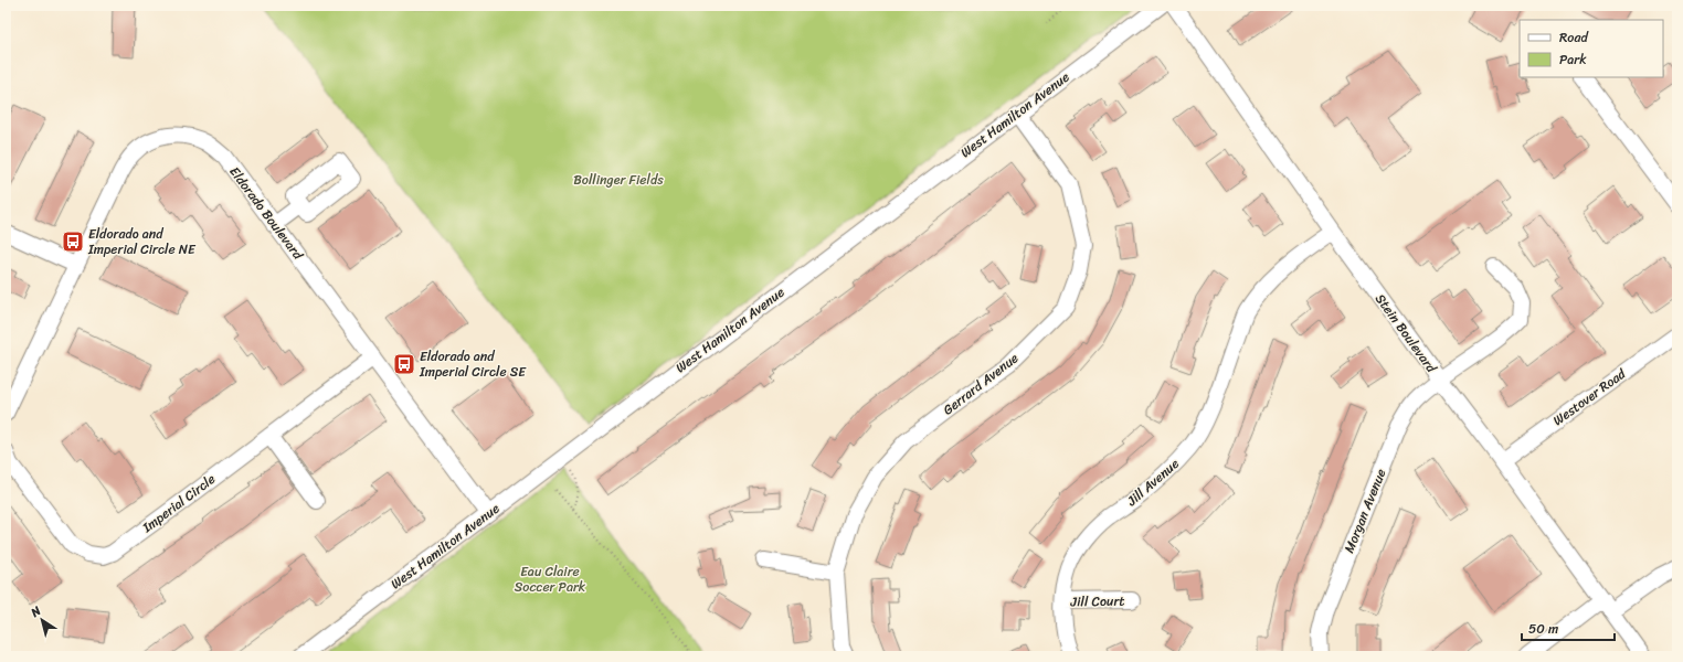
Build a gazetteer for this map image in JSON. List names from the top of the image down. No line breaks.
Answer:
{"streets":{"street":["West Hamilton Avenue","Eldorado Boulevard","Stein Boulevard","Gerrard Avenue","Westover Road","Jill Avenue","Imperial Circle","Morgan Avenue","Jill Court"]},"crossings":[["West Hamilton Avenue","Eldorado Boulevard"],["West Hamilton Avenue","Gerrard Avenue"],["Eldorado Boulevard","Imperial Circle"],["Stein Boulevard","Westover Road"],["Stein Boulevard","Jill Avenue"],["Stein Boulevard","Morgan Avenue"],["Jill Avenue","Jill Court"]],"parks":["Bollinger Fields","Eau Claire Soccer Park"],"places":{"bus stop":["Eldorado and Imperial Circle NE","Eldorado and Imperial Circle SE"]},"legend":["Road","Park"],"scale_bar":"50 m","north":"top left"}
